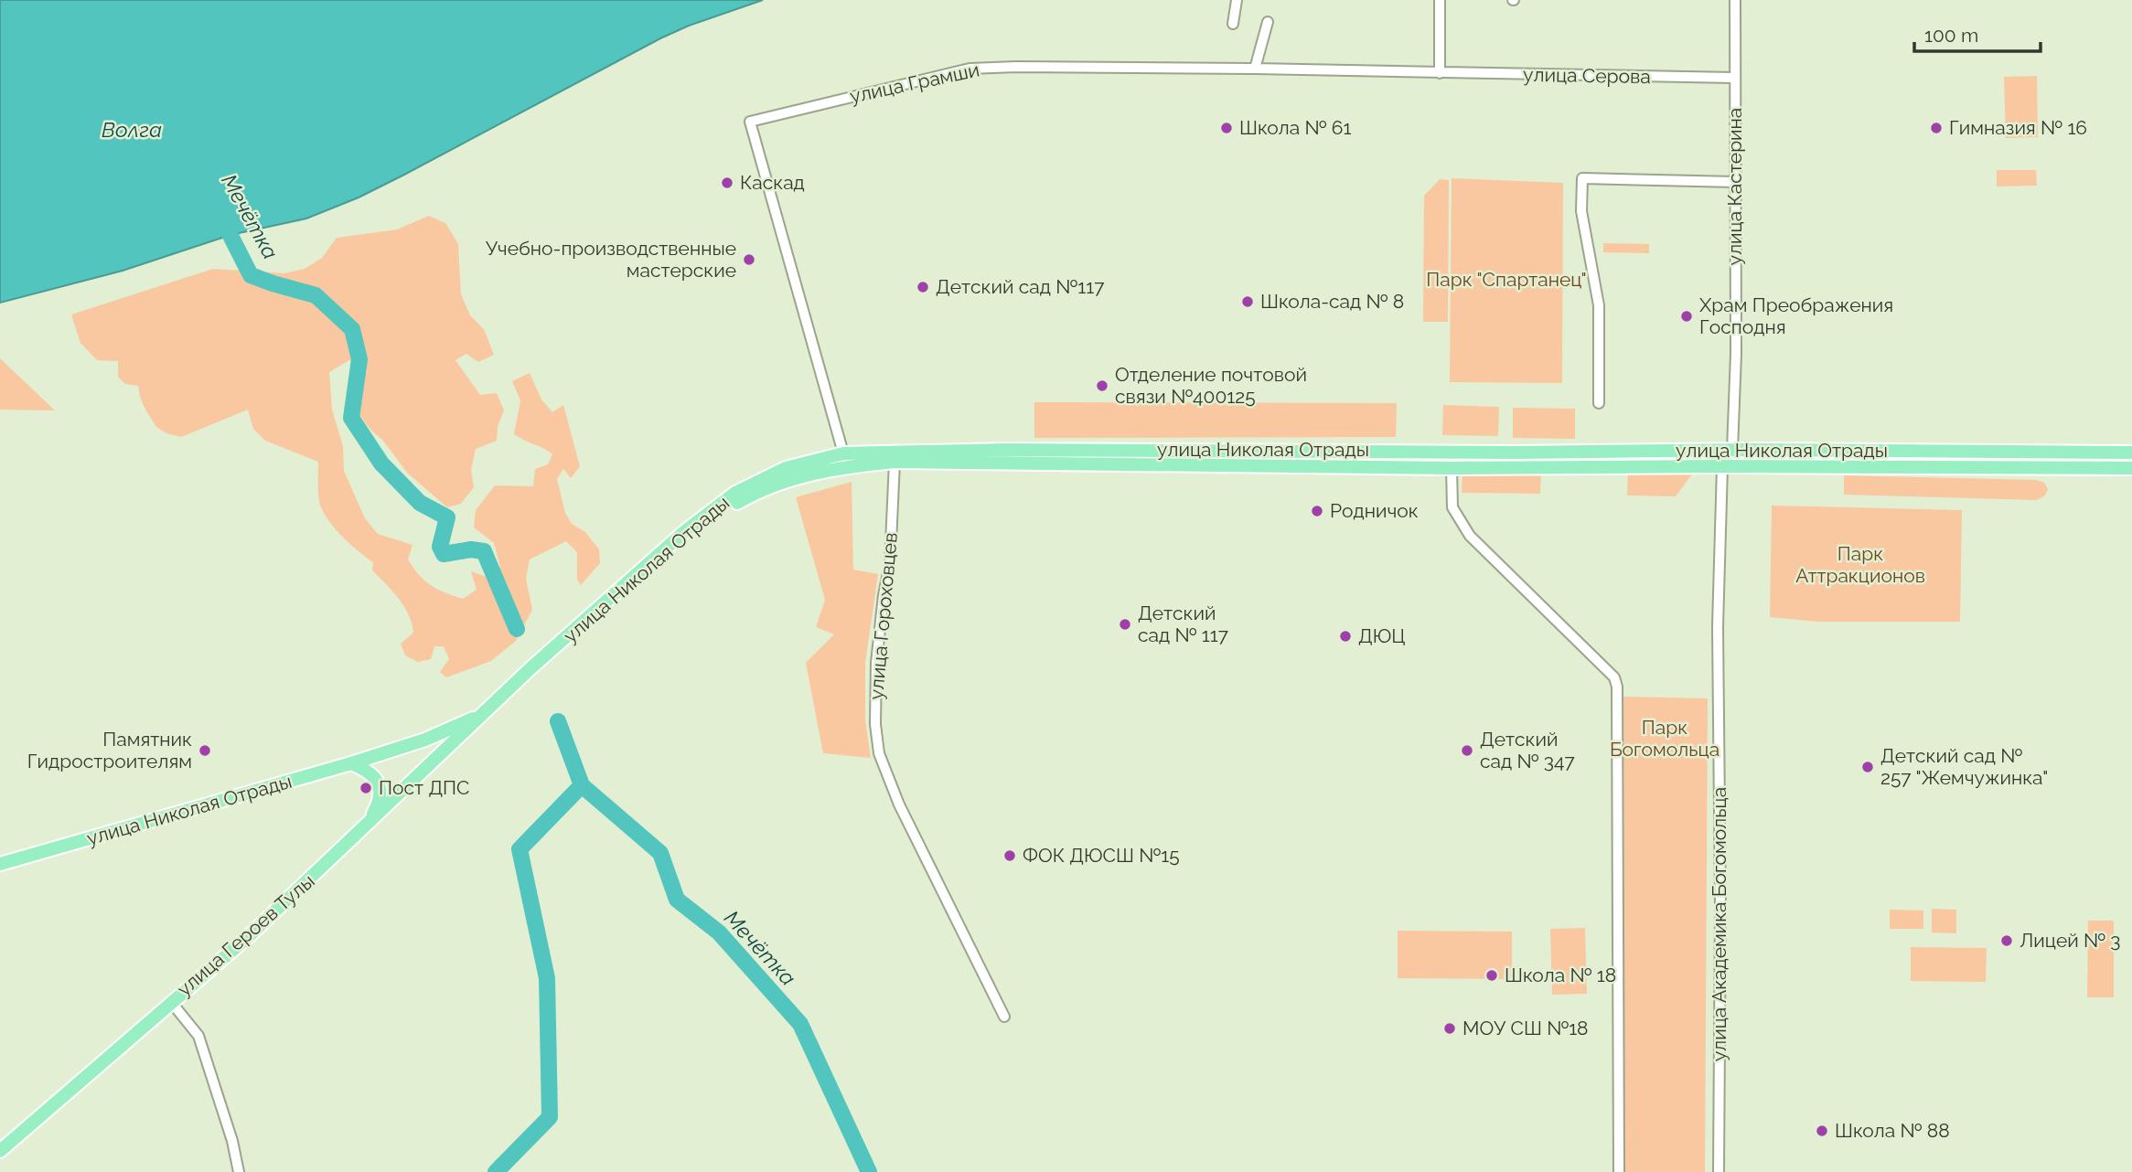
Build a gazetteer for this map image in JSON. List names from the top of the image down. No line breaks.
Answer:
{"streets":{"main road":["улица Николая Отрады","улица Героев Тулы"],"street":["улица Серова","улица Грамши","улица Кастерина","улица Гороховцев","улица Академика Богомольца"]},"crossings":[["улица Серова","улица Грамши"],["улица Серова","улица Кастерина"],["улица Грамши","улица Николая Отрады"],["улица Кастерина","улица Николая Отрады"],["улица Кастерина","улица Академика Богомольца"],["улица Николая Отрады","улица Гороховцев"],["улица Николая Отрады","улица Академика Богомольца"],["улица Николая Отрады","улица Героев Тулы"]],"water":["Волга","Мечётка"],"parks":["Парк \"Спартанец\"","Парк Аттракционов","Парк Богомольца"],"places":["Школа № 61","Гимназия № 16","Каскад","Учебно-производственные мастерские","Детский сад №117","Школа-сад № 8","Храм Преображения Господня","Отделение почтовой связи №400125","Родничок","Детский сад № 117","ДЮЦ","Памятник Гидростроителям","Детский сад № 347","Детский сад № 257 \"Жемчужинка\"","Пост ДПС","ФОК ДЮСШ №15","Лицей № 3","Школа № 18","МОУ СШ №18","Школа № 88"],"scale_bar":"100 m"}
